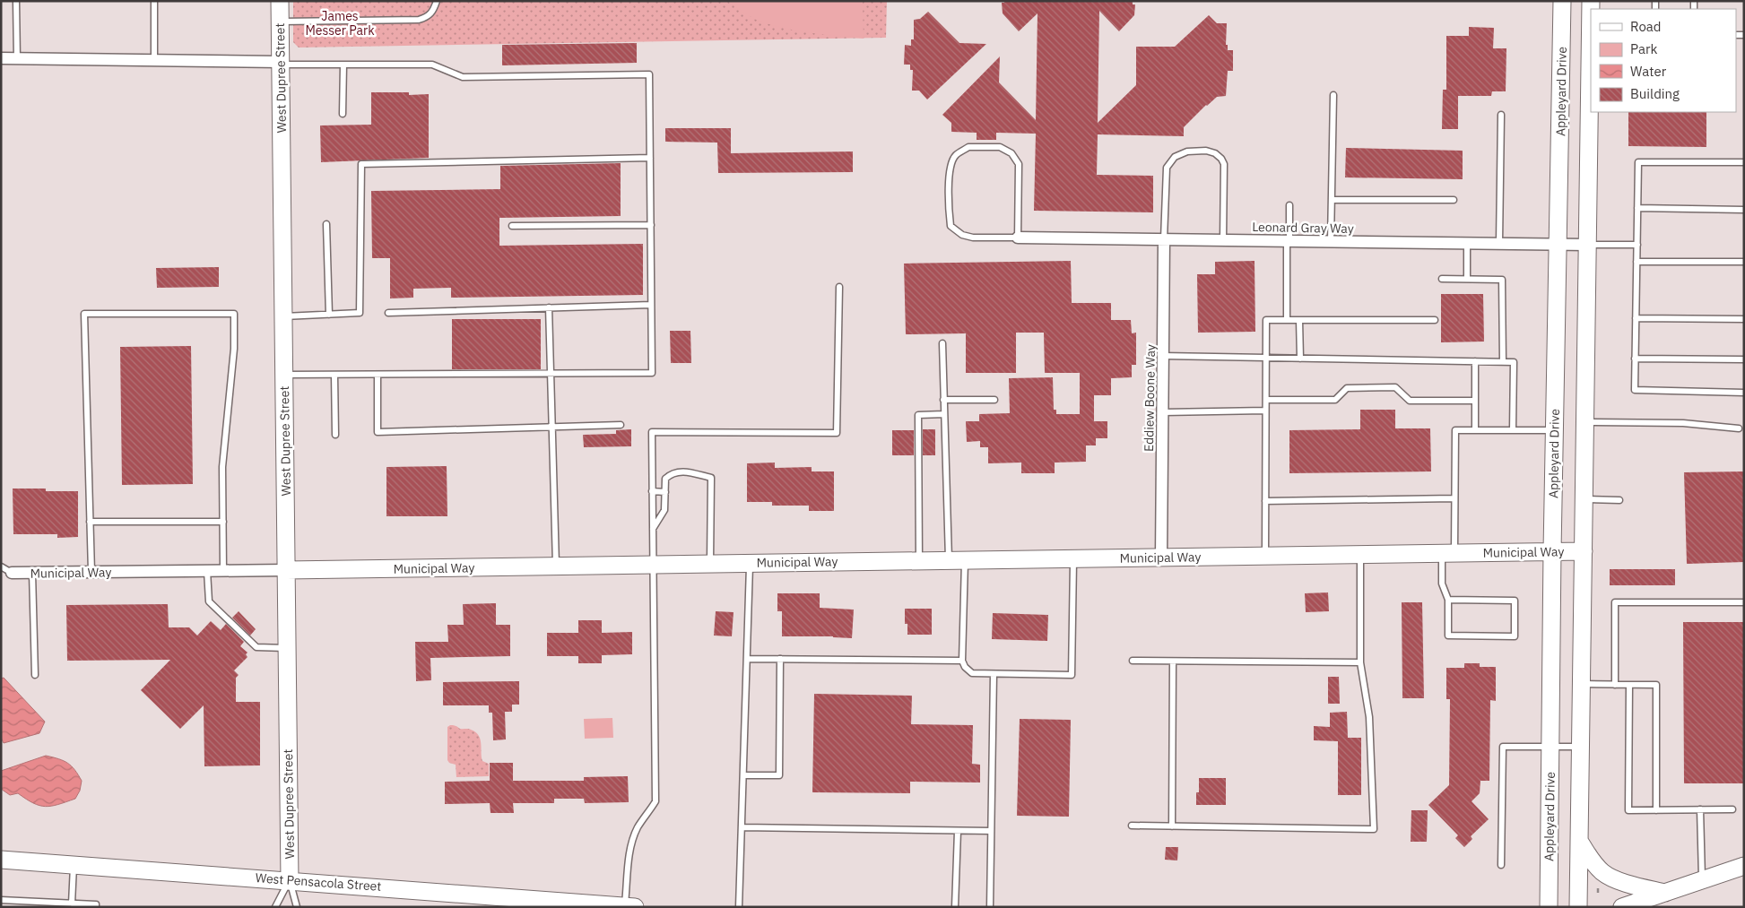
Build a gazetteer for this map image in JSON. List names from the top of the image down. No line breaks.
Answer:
{"streets":{"street":["West Dupree Street","Appleyard Drive","Leonard Gray Way","Eddiew Boone Way","Municipal Way","West Pensacola Street"]},"crossings":[["West Dupree Street","Municipal Way"],["West Dupree Street","West Pensacola Street"],["Appleyard Drive","Leonard Gray Way"],["Appleyard Drive","Municipal Way"],["Leonard Gray Way","Eddiew Boone Way"],["Eddiew Boone Way","Municipal Way"]],"parks":["James Messer Park"],"legend":["Road","Park","Water","Building"]}
